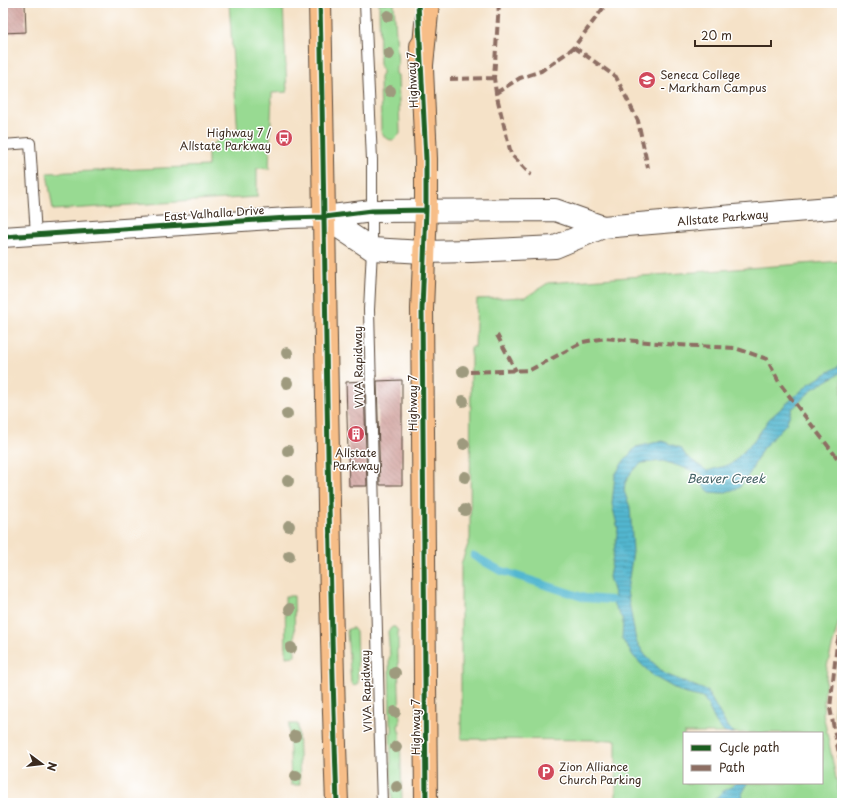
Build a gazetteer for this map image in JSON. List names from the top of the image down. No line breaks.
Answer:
{"streets":{"main road":["Highway 7"],"street":["East Valhalla Drive","Allstate Parkway"],"lane":["VIVA Rapidway"]},"crossings":[["Highway 7","East Valhalla Drive"],["Highway 7","Allstate Parkway"],["East Valhalla Drive","Allstate Parkway"],["East Valhalla Drive","VIVA Rapidway"],["Allstate Parkway","VIVA Rapidway"]],"water":["Beaver Creek"],"places":{"school or university":["Seneca College - Markham Campus"],"bus stop":["Highway 7 / Allstate Parkway"],"building":["Allstate Parkway"],"parking":["Zion Alliance Church Parking"]},"legend":["Cycle path","Path"],"scale_bar":"20 m","north":"right"}
